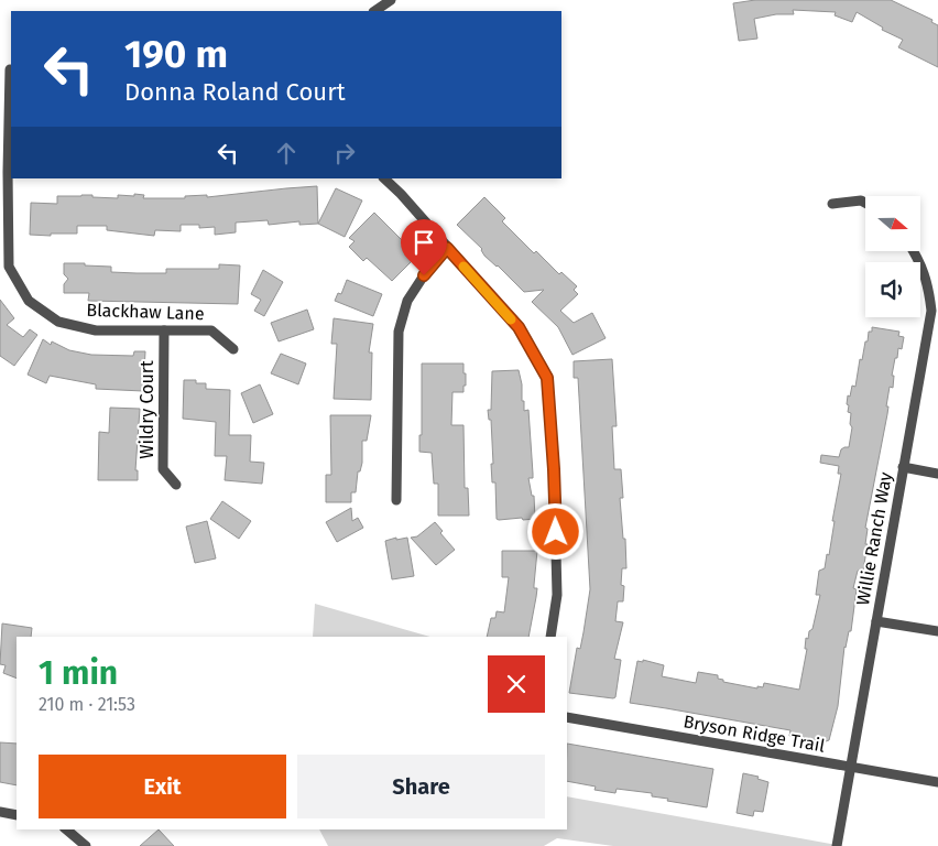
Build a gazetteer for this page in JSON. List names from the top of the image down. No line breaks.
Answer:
{"streets":{"street":["Blackhaw Lane","Wildry Court","Willie Ranch Way","Bryson Ridge Trail"]},"crossings":[["Blackhaw Lane","Wildry Court"],["Willie Ranch Way","Bryson Ridge Trail"]],"north":"right","page":{"turn":["190 m","Donna Roland Court"],"heading":["1 min","210 m · 21:53"],"buttons":["Exit","Share"]}}
